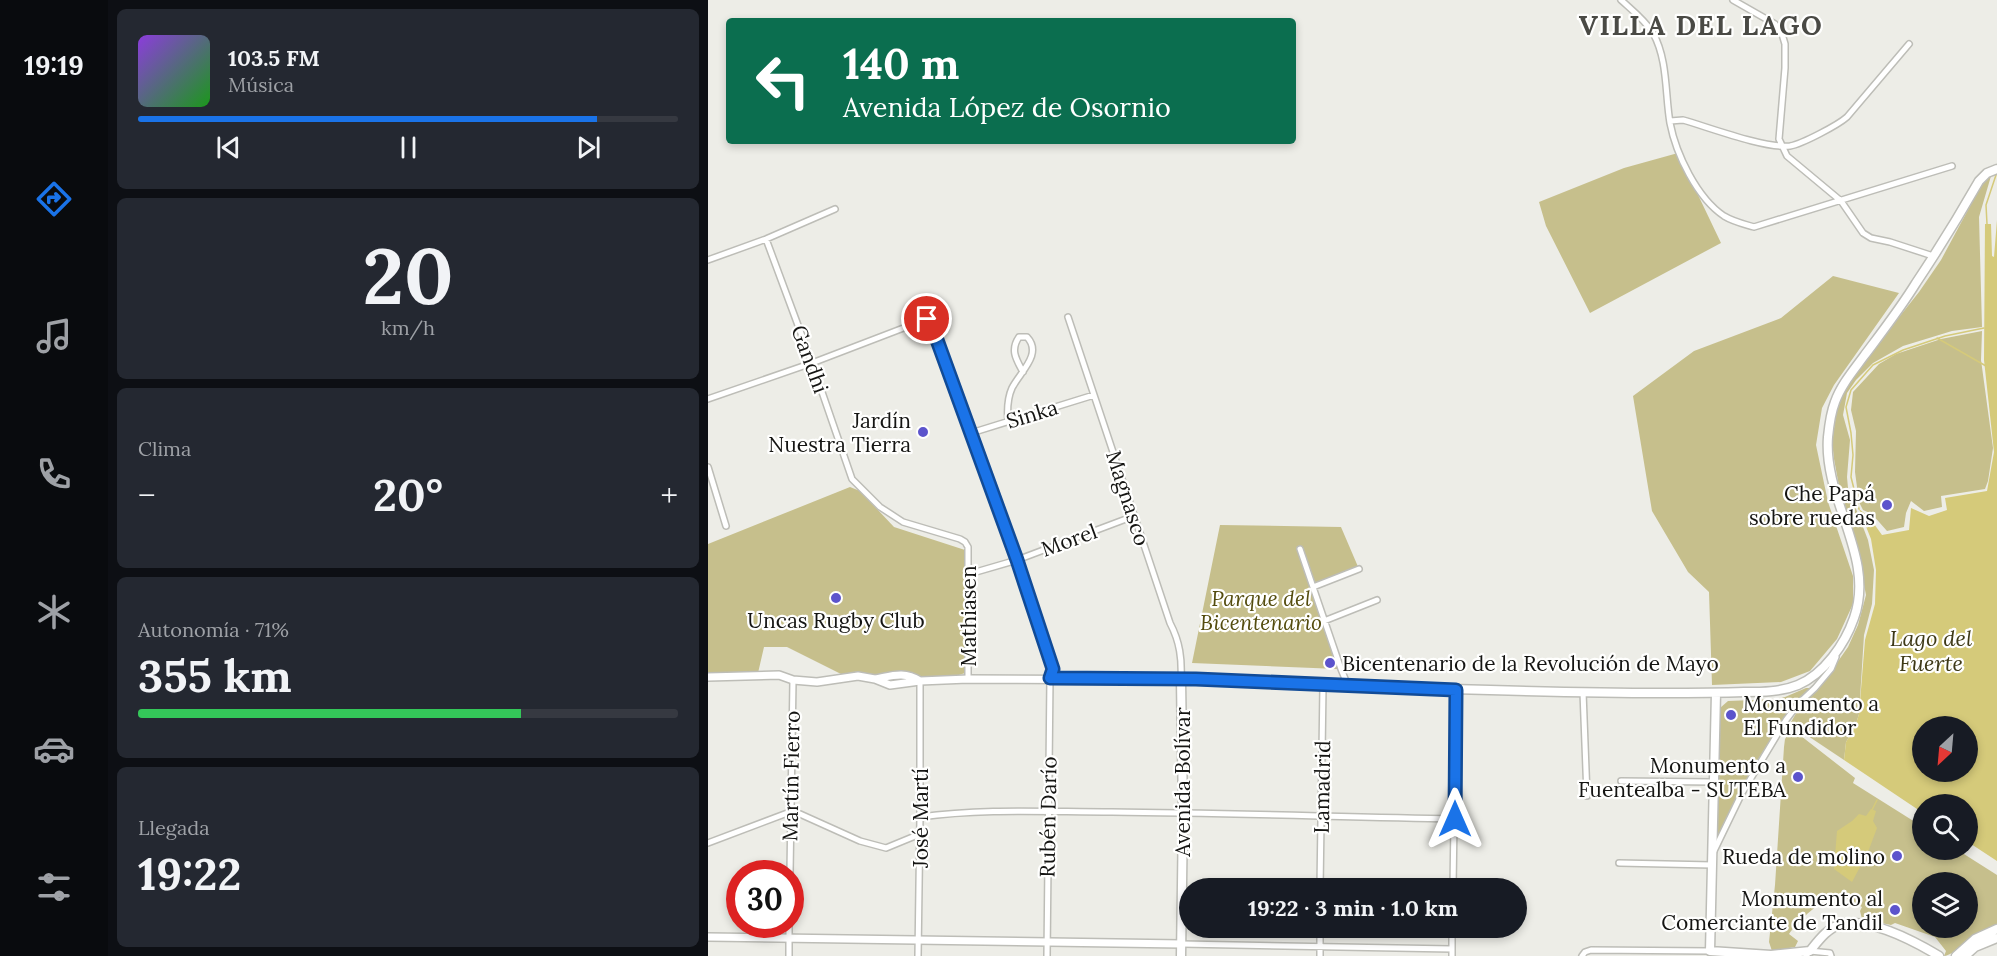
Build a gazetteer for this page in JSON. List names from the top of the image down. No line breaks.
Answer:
{"streets":{"main road":["Avenida Bolívar"],"street":["Gandhi","Sinka","Magnasco","Morel","Mathiasen","Martín Fierro","Lamadrid","Rubén Darío","José Martí"]},"crossings":[["Gandhi","Mathiasen"],["Gandhi","Rubén Darío"],["Sinka","Magnasco"],["Sinka","Rubén Darío"],["Magnasco","Morel"],["Magnasco","Avenida Bolívar"],["Morel","Mathiasen"],["Morel","Rubén Darío"]],"districts":["VILLA DEL LAGO"],"water":["Lago del Fuerte"],"parks":["Parque del Bicentenario"],"places":["Jardín Nuestra Tierra","Che Papá sobre ruedas","Uncas Rugby Club","Bicentenario de la Revolución de Mayo","Monumento a El Fundidor","Monumento a Fuentealba - SUTEBA","Rueda de molino","Monumento al Comerciante de Tandil"],"north":"bottom left","page":{"tabs":"19:19","turn":["140 m","Avenida López de Osornio"],"song":["103.5 FM","Música"],"tile":[["20","km/h"],"Clima",["Autonomía · 71%","355 km"],["Llegada","19:22"]],"heat":["−","20°","+"],"limit":"30","trip":"19:22 · 3 min · 1.0 km"}}
